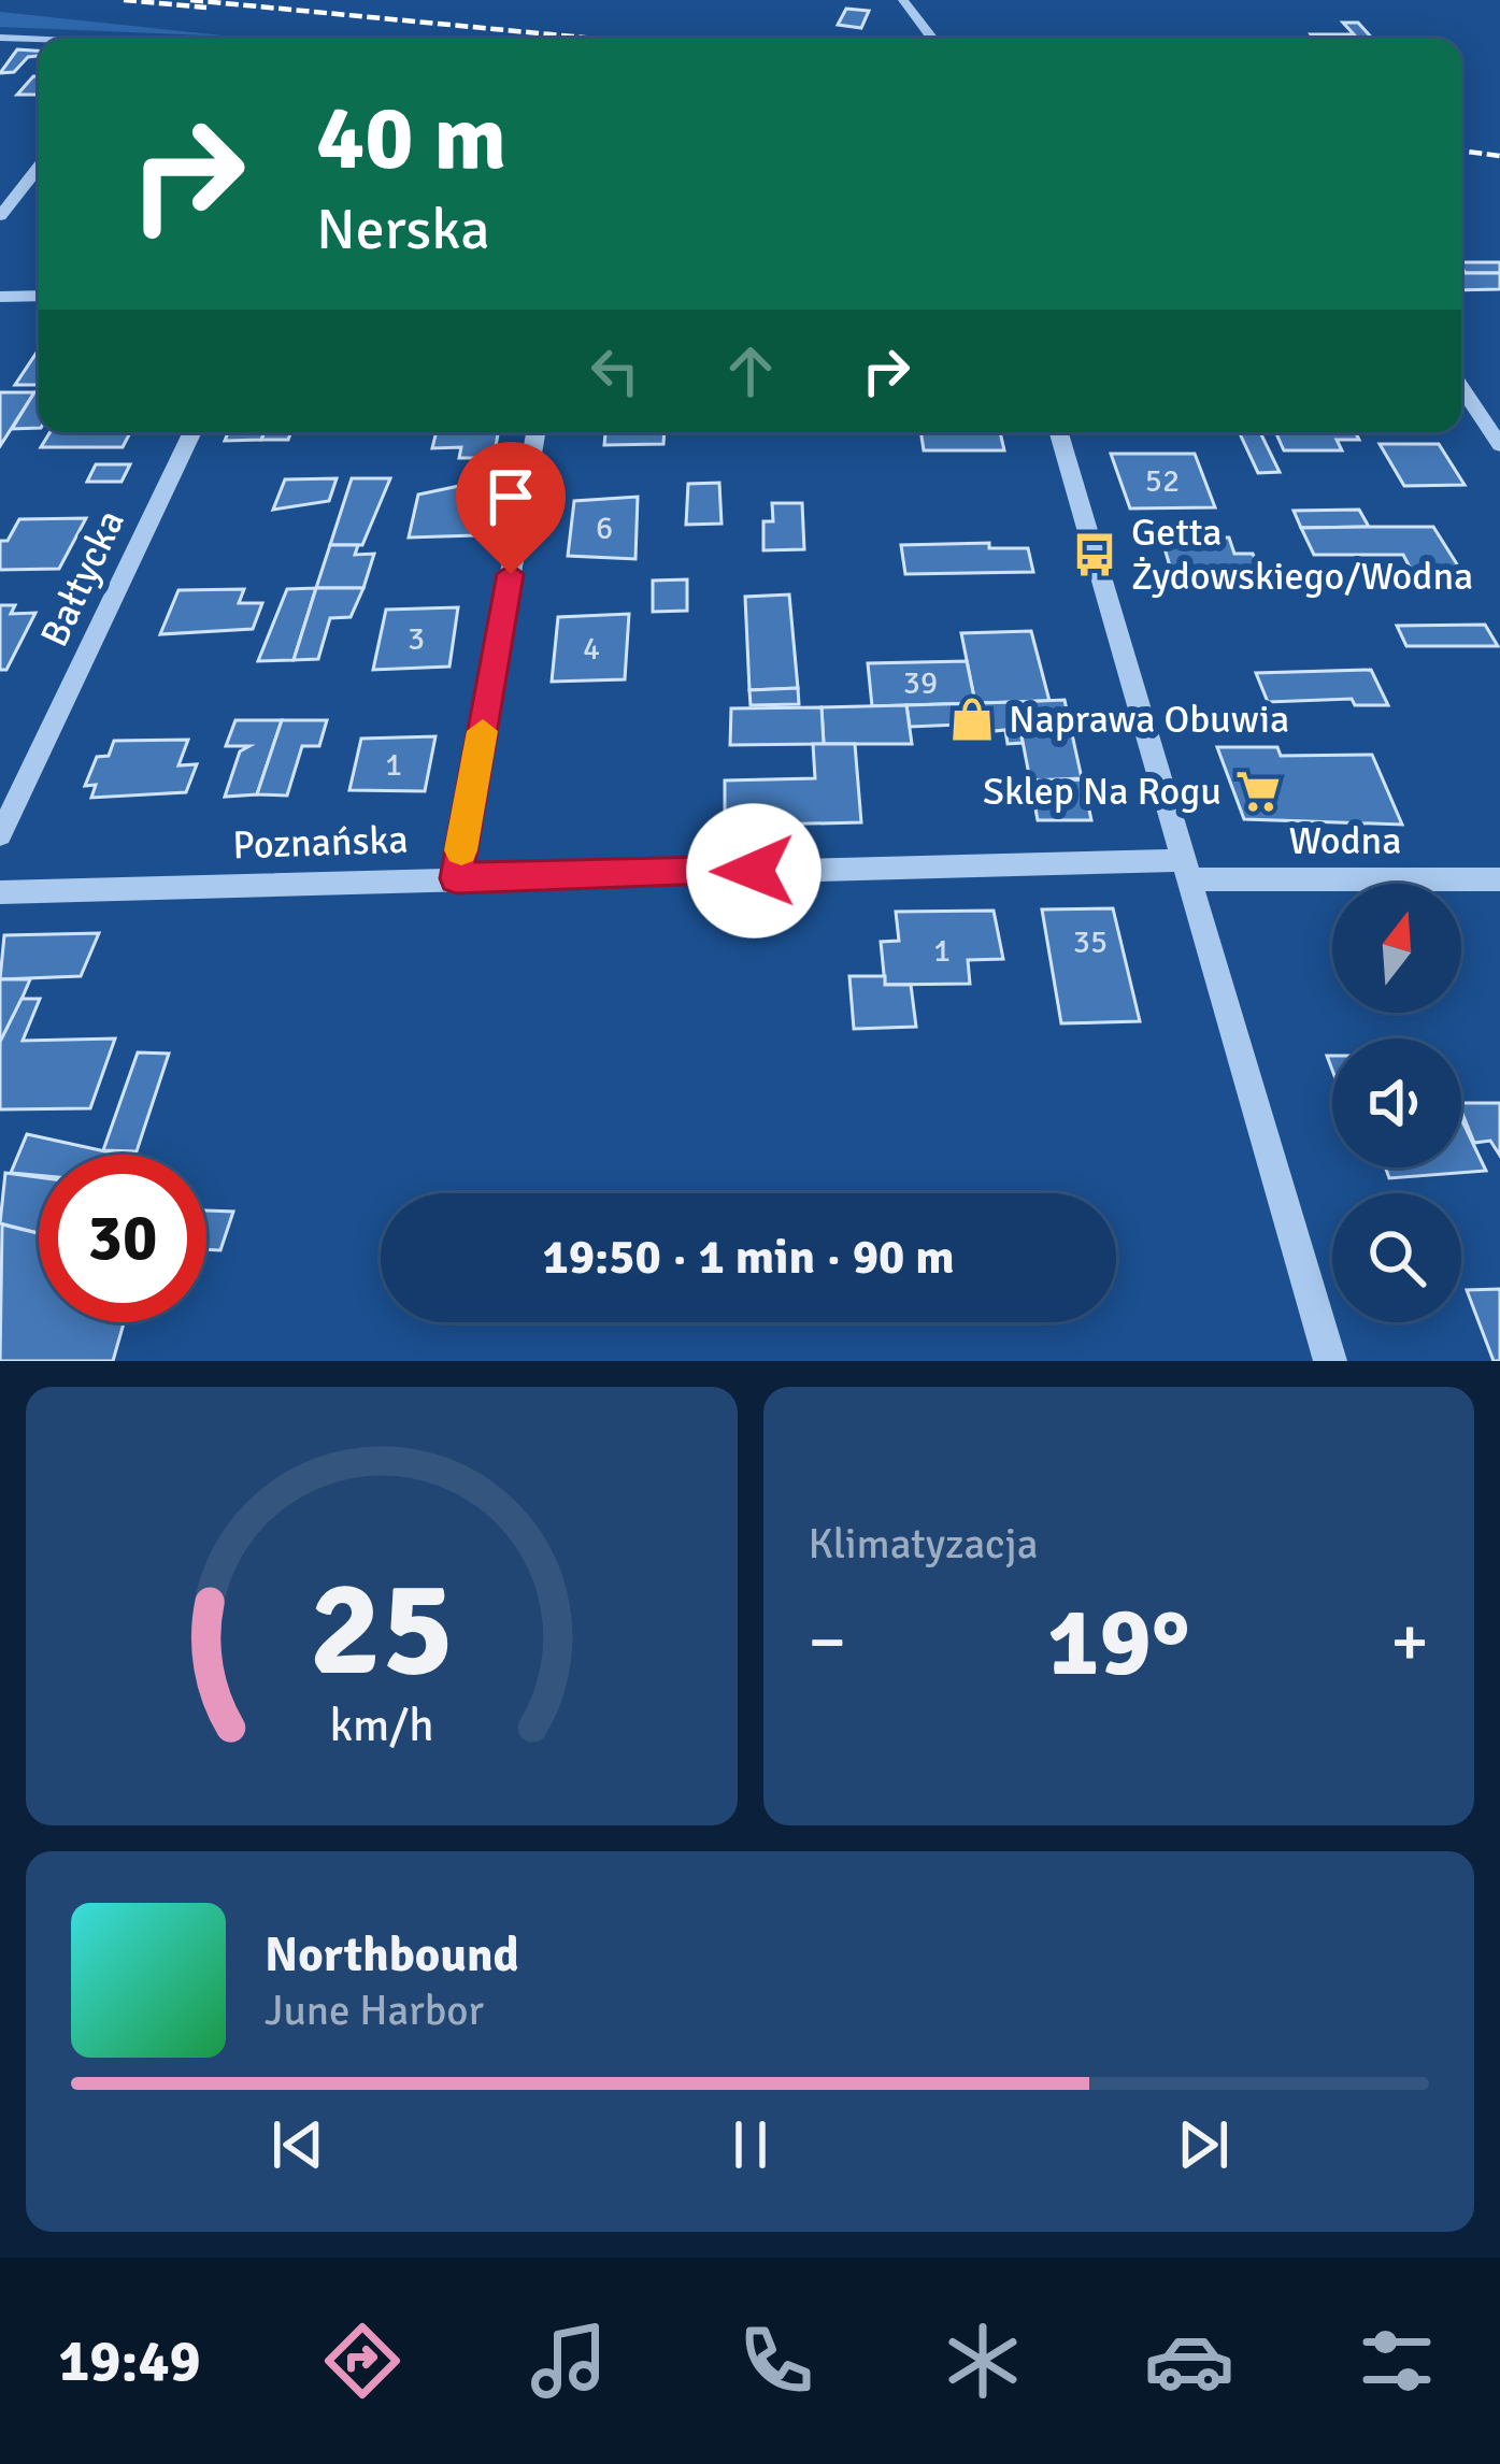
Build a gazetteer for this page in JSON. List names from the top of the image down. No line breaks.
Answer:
{"streets":{"street":["Bałtycka","Wodna","Poznańska"]},"crossings":[["Wodna","Poznańska"]],"places":{"bus stop":["Getta Żydowskiego/Wodna"],"shop":["Naprawa Obuwia"],"supermarket":["Sklep Na Rogu"]},"house_numbers":["52","6","3","4","39","1","35","1"],"north":"top","page":{"turn":["40 m","Nerska"],"limit":"30","trip":"19:50 · 1 min · 90 m","tile":"Klimatyzacja","heat":["−","19°","+"],"song":["Northbound","June Harbor"],"tabs":"19:49","gauge":["25","km/h"]}}
